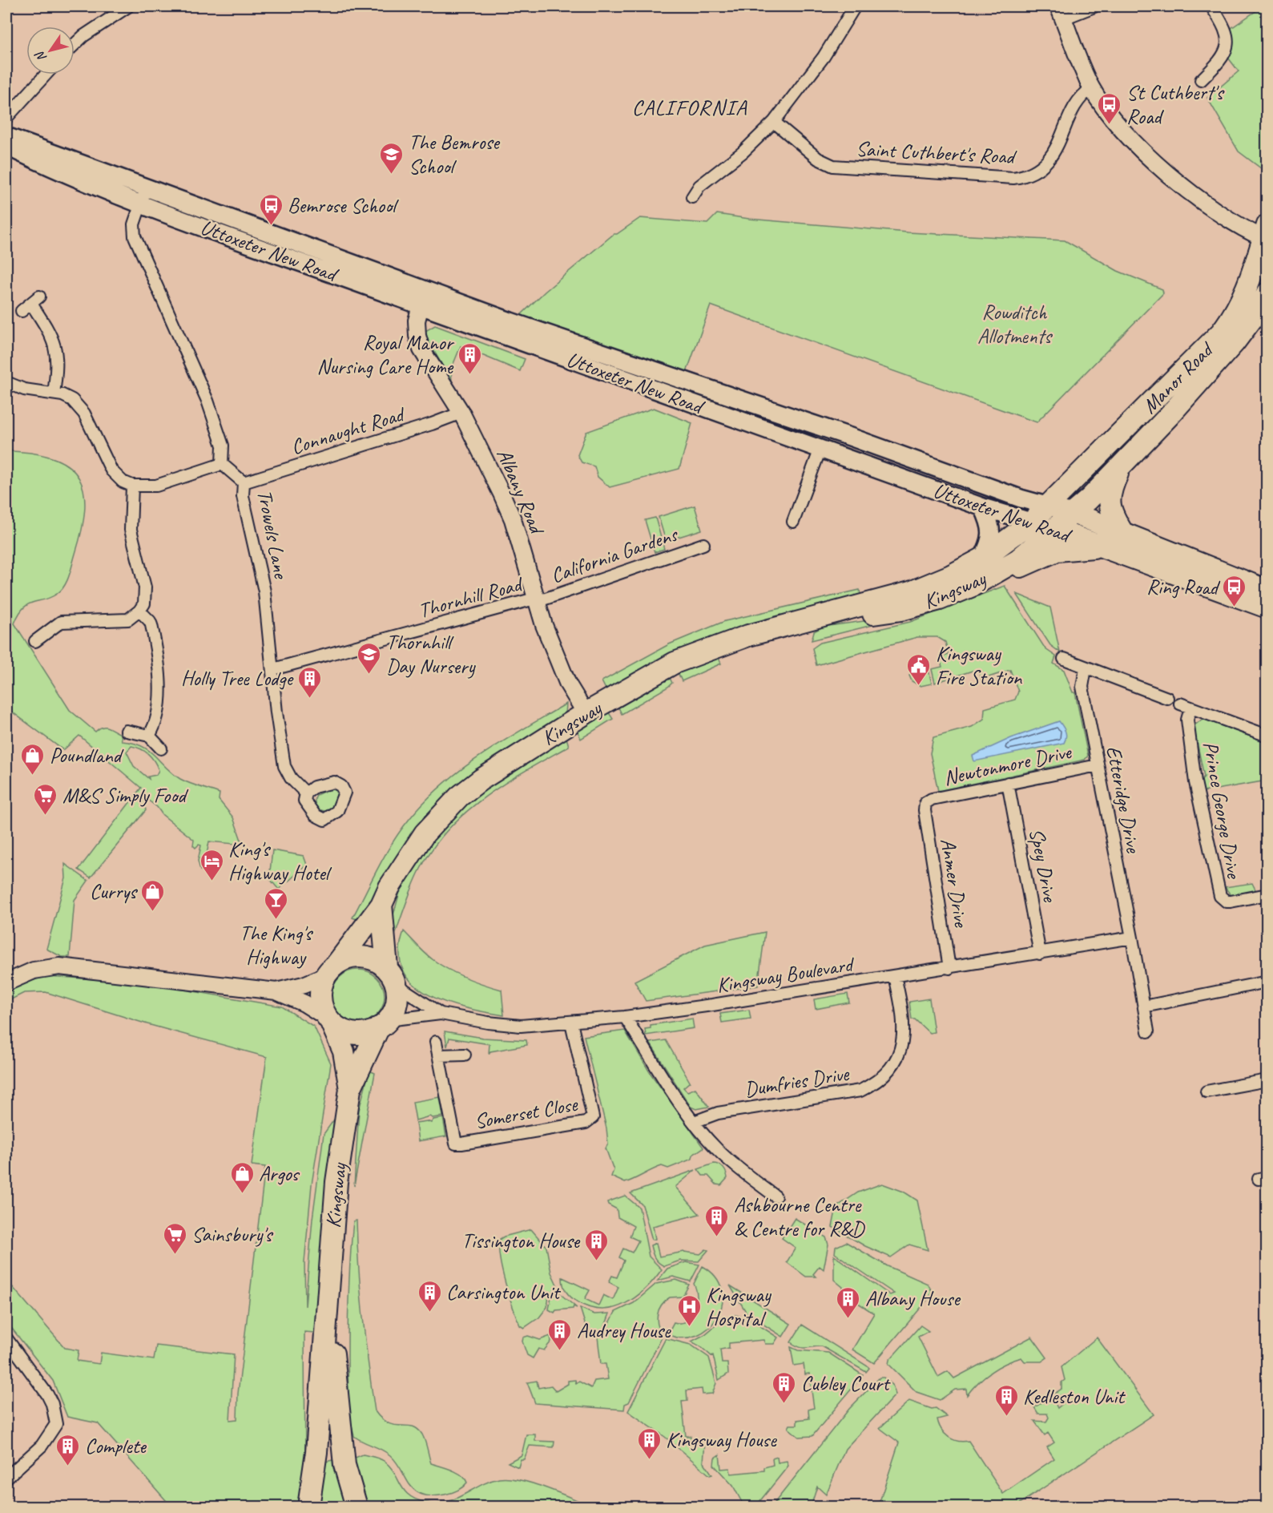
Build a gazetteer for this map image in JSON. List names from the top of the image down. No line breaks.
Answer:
{"streets":{"highway":["Uttoxeter New Road","Manor Road","Kingsway"],"street":["Saint Cuthbert's Road","Connaught Road","Albany Road","Trowels Lane","California Gardens","Thornhill Road","Newtonmore Drive","Etteridge Drive","Prince George Drive","Spey Drive","Anmer Drive","Kingsway Boulevard","Dumfries Drive","Somerset Close"]},"crossings":[["Uttoxeter New Road","Manor Road"],["Uttoxeter New Road","Albany Road"],["Uttoxeter New Road","Kingsway"],["Manor Road","Kingsway"],["Connaught Road","Albany Road"],["Connaught Road","Trowels Lane"],["Albany Road","California Gardens"],["Albany Road","Kingsway"],["Albany Road","Thornhill Road"],["Trowels Lane","Thornhill Road"],["California Gardens","Thornhill Road"],["Newtonmore Drive","Etteridge Drive"],["Newtonmore Drive","Spey Drive"],["Newtonmore Drive","Anmer Drive"],["Etteridge Drive","Kingsway Boulevard"],["Spey Drive","Kingsway Boulevard"],["Anmer Drive","Kingsway Boulevard"],["Kingsway Boulevard","Dumfries Drive"],["Kingsway Boulevard","Somerset Close"]],"districts":["CALIFORNIA"],"parks":["Rowditch Allotments"],"places":{"bus stop":["St Cuthbert's Road","Bemrose School","Ring Road"],"school or university":["The Bemrose School","Thornhill Day Nursery"],"building":["Royal Manor Nursing Care Home","Holly Tree Lodge","Ashbourne Centre & Centre for R&D","Tissington House","Carsington Unit","Albany House","Audrey House","Cubley Court","Kedleston Unit","Kingsway House","Complete"],"public building":["Kingsway Fire Station"],"shop":["Poundland","Currys","Argos"],"supermarket":["M&S Simply Food","Sainsbury's"],"hotel":["King's Highway Hotel"],"bar":["The King's Highway"],"hospital":["Kingsway Hospital"]},"north":"bottom left"}
